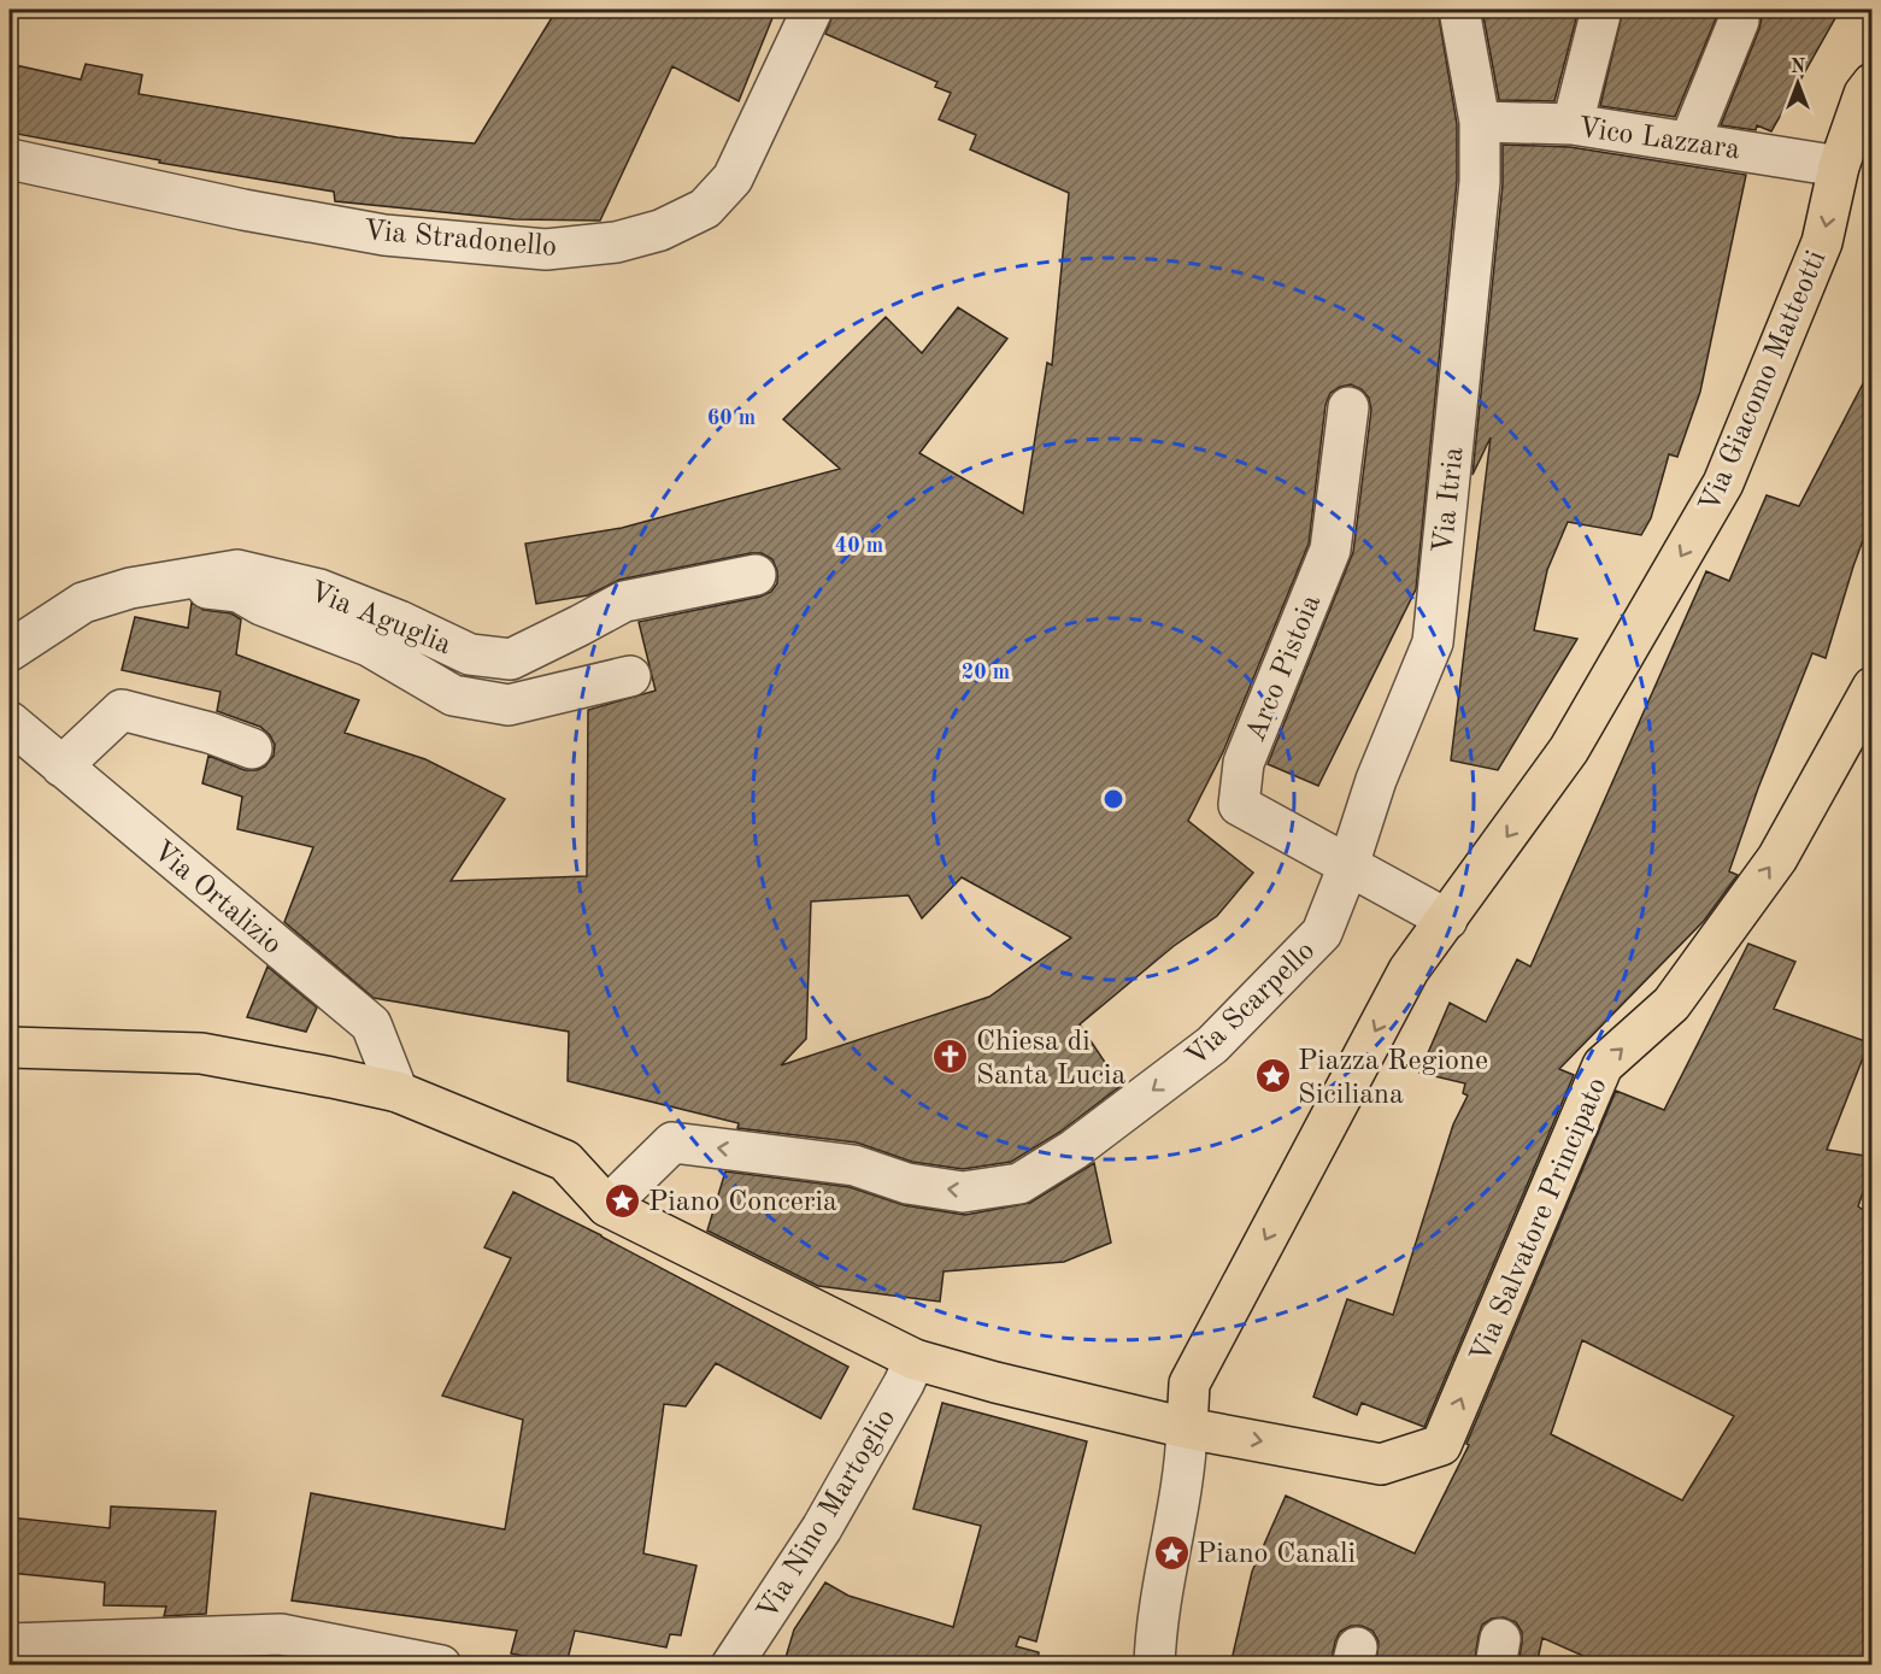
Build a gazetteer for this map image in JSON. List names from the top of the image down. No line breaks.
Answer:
{"streets":{"main road":["Via Giacomo Matteotti","Via Salvatore Principato"],"street":["Vico Lazzara","Via Stradonello","Via Itria","Via Aguglia","Arco Pistoia","Via Ortalizio","Via Scarpello","Via Nino Martoglio"]},"crossings":[["Vico Lazzara","Via Giacomo Matteotti"],["Vico Lazzara","Via Itria"],["Via Itria","Arco Pistoia"],["Via Itria","Via Scarpello"],["Arco Pistoia","Via Scarpello"],["Via Scarpello","Via Salvatore Principato"],["Via Salvatore Principato","Via Nino Martoglio"]],"one_way":["Via Giacomo Matteotti","Via Scarpello"],"places":{"church":["Chiesa di Santa Lucia"],"place":["Piazza Regione Siciliana","Piano Conceria","Piano Canali"]},"north":"top","rings":["60 m","40 m","20 m"]}
